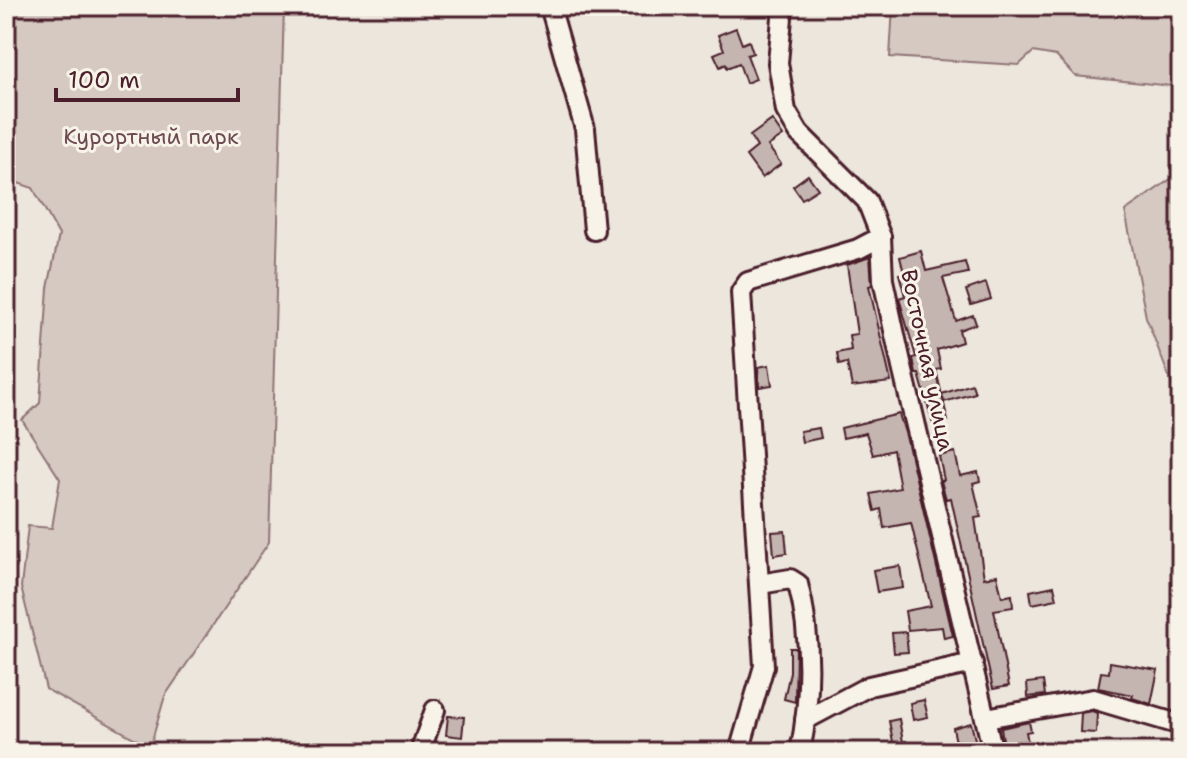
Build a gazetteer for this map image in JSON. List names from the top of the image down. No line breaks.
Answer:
{"streets":{"street":["Восточная улица"]},"parks":["Курортный парк"],"scale_bar":"100 m"}
